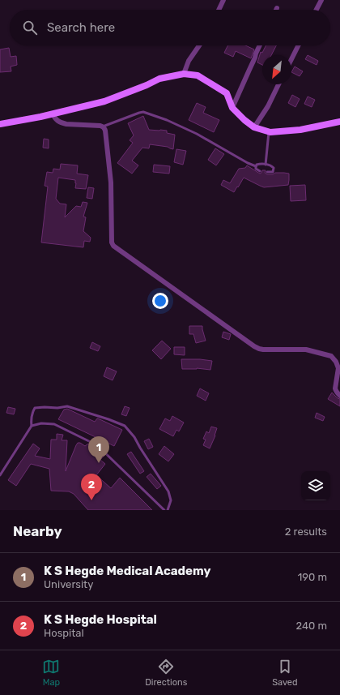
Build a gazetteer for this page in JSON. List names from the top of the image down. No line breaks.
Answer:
{"north":"bottom left","page":{"search":"Search here","pins":["1","2"],"heading":["Nearby","2 results"],"list":[{"mark":"1","name":"K S Hegde Medical Academy","note":"University","value":"190 m"},{"mark":"2","name":"K S Hegde Hospital","note":"Hospital","value":"240 m"}],"nav":["Map","Directions","Saved"]}}
